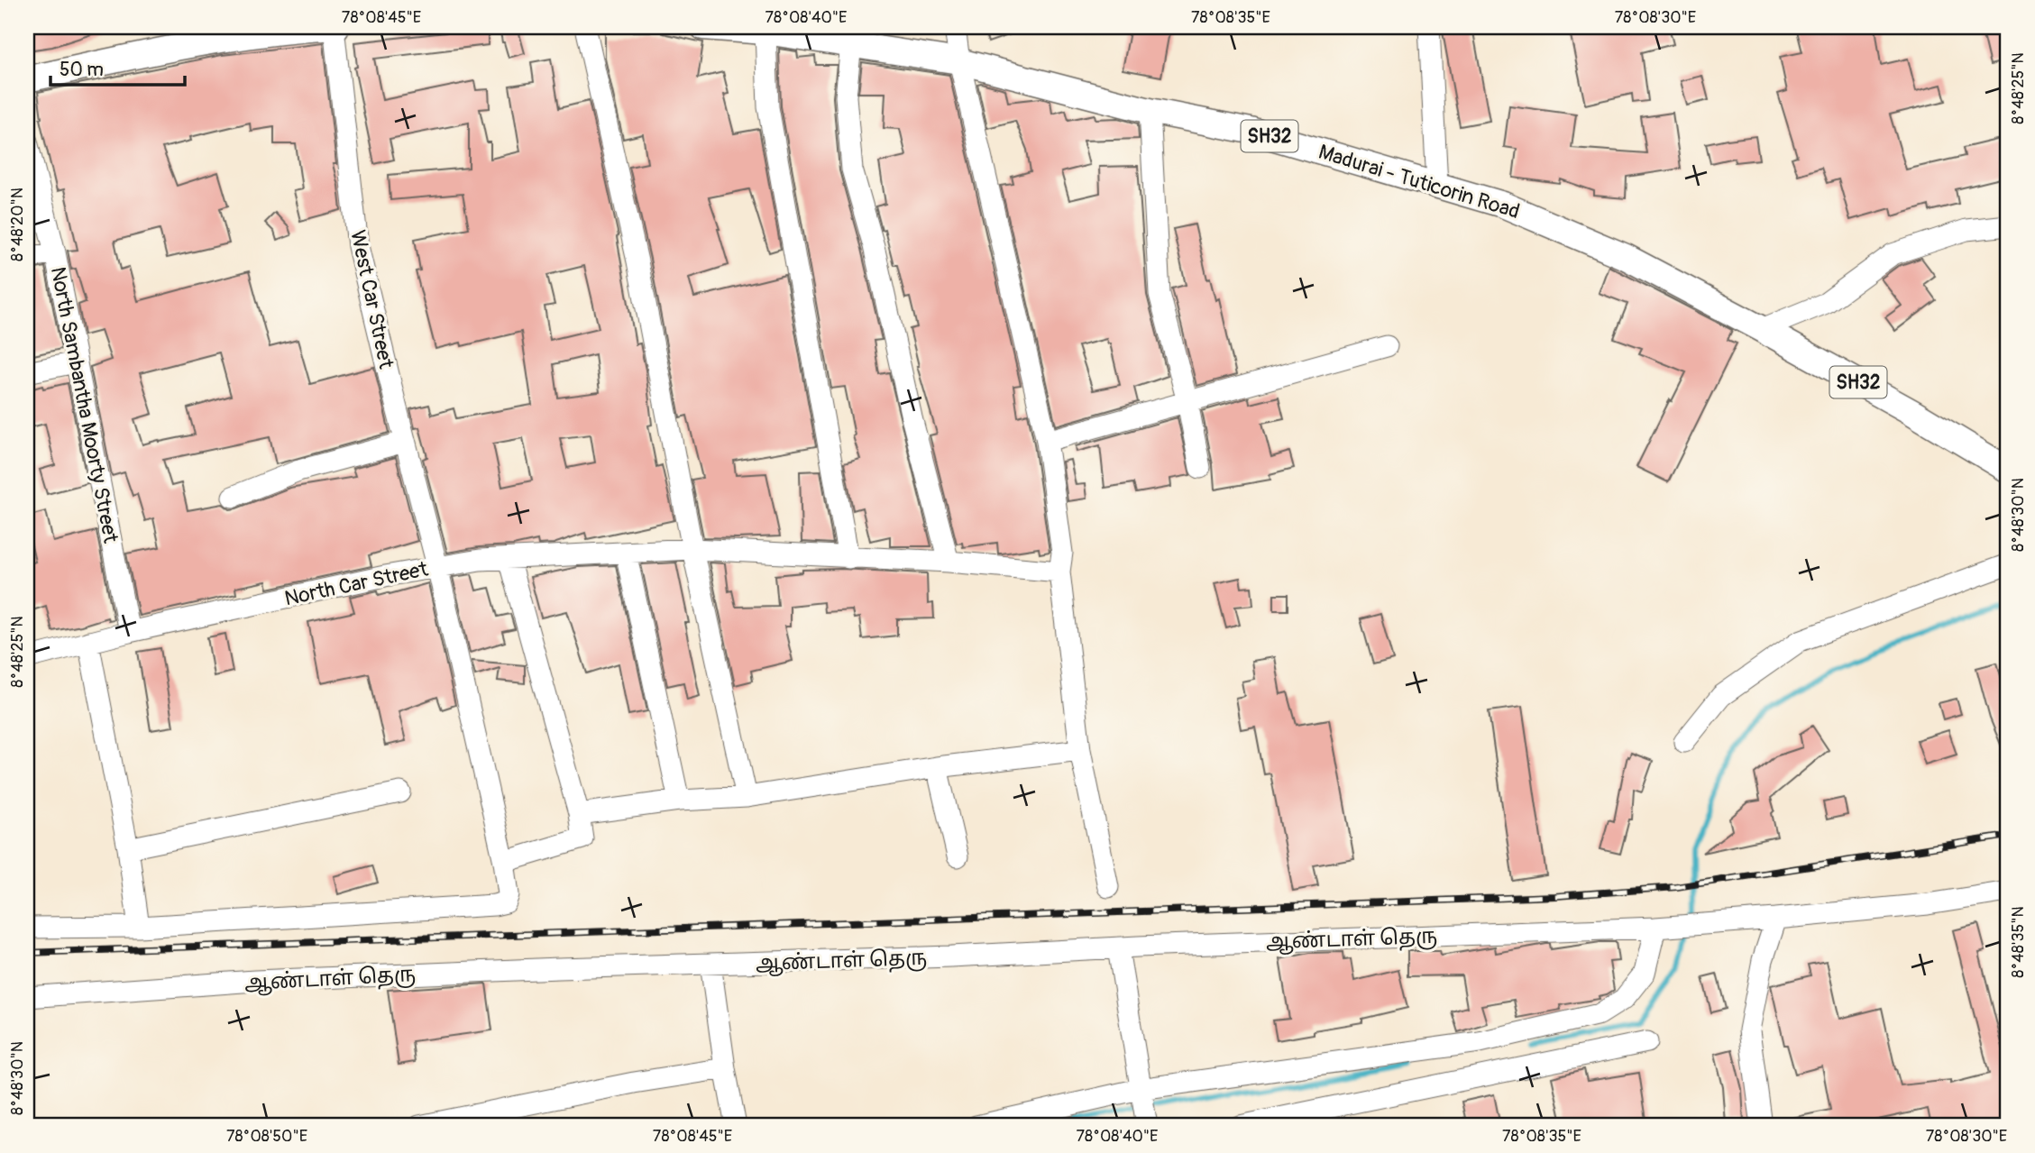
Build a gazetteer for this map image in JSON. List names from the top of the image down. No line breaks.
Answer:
{"streets":{"main road":["SH32","Madurai - Tuticorin Road"],"street":["West Car Street","North Sambantha Moorty Street","North Car Street","ஆண்டாள் தெரு"]},"crossings":[["West Car Street","North Car Street"],["North Sambantha Moorty Street","North Car Street"]],"scale_bar":"50 m","coordinates":["78°08'45\"E","78°08'40\"E","78°08'35\"E","78°08'30\"E","8°48'25\"N","8°48'20\"N","8°48'30\"N","8°48'35\"N","78°08'50\"E"]}
